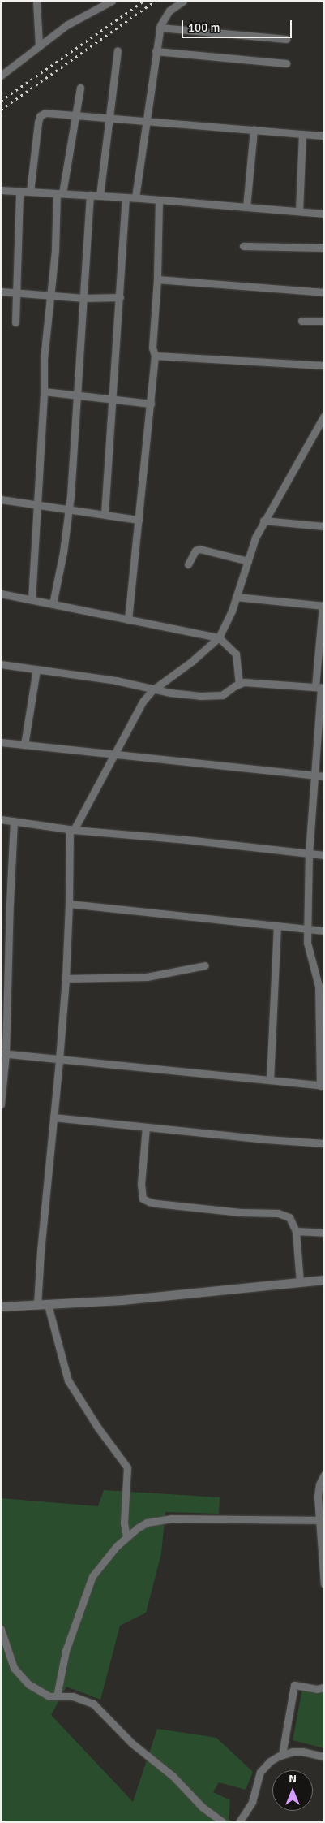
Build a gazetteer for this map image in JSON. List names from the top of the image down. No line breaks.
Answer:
{"scale_bar":"100 m","north":"top"}
